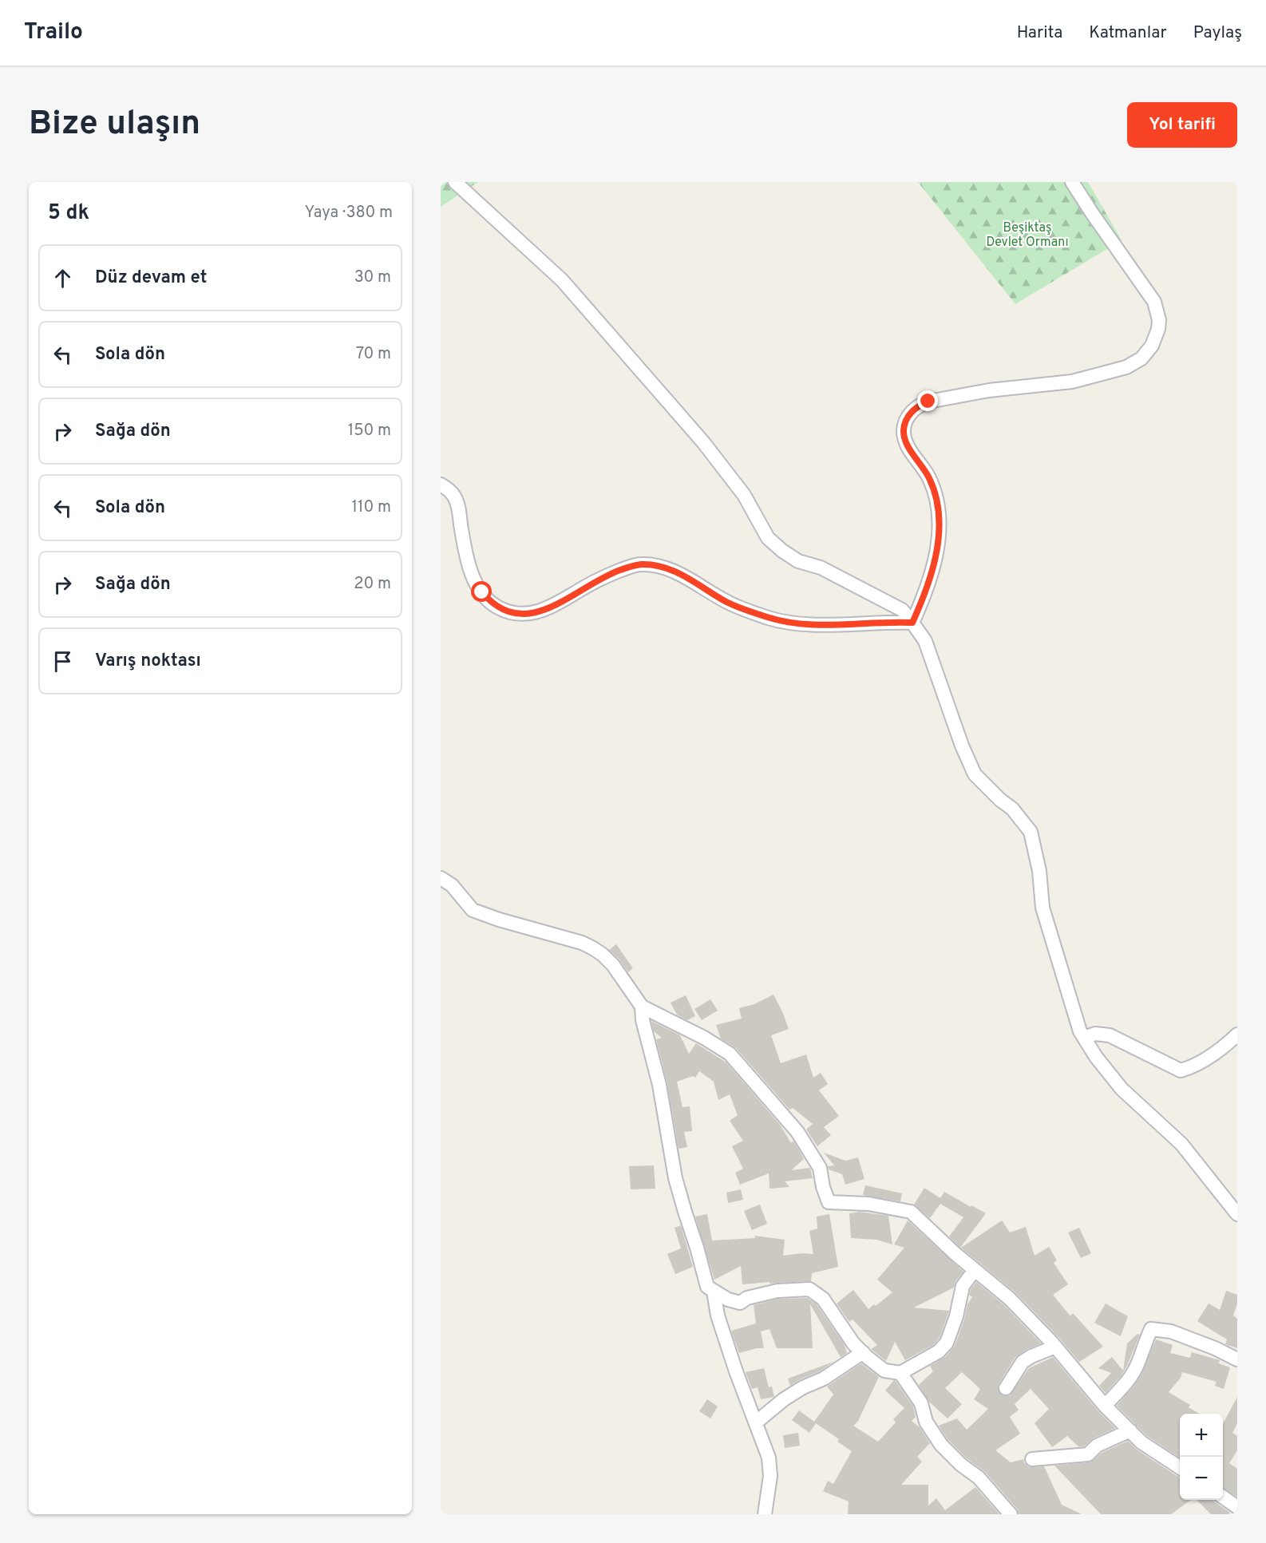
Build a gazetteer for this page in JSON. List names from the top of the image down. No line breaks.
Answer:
{"parks":["Beşiktaş Devlet Ormanı"],"page":{"header":"Trailo","nav":["Harita","Katmanlar","Paylaş"],"buttons":"Yol tarifi","title":"Bize ulaşın","heading":["5 dk","Yaya · 380 m"],"list":[["Düz devam et","30 m"],["Sola dön","70 m"],["Sağa dön","150 m"],["Sola dön","110 m"],["Sağa dön","20 m"],"Varış noktası"],"map_buttons":["+","−"]}}
